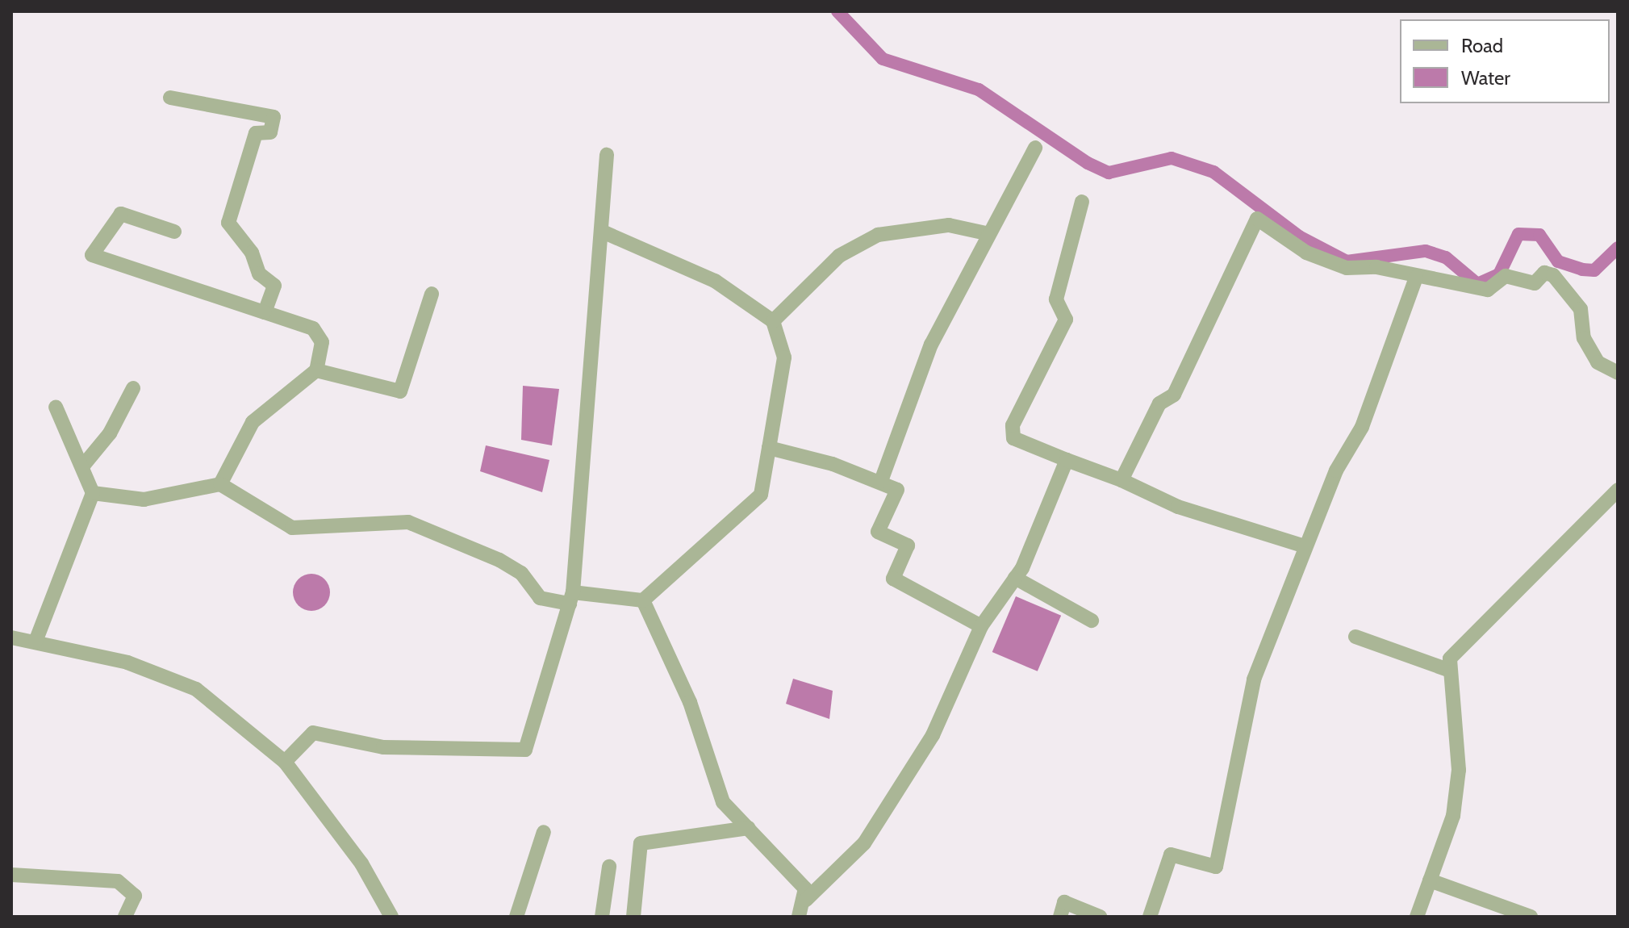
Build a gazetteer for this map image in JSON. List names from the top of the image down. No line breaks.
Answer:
{"legend":["Road","Water"]}
